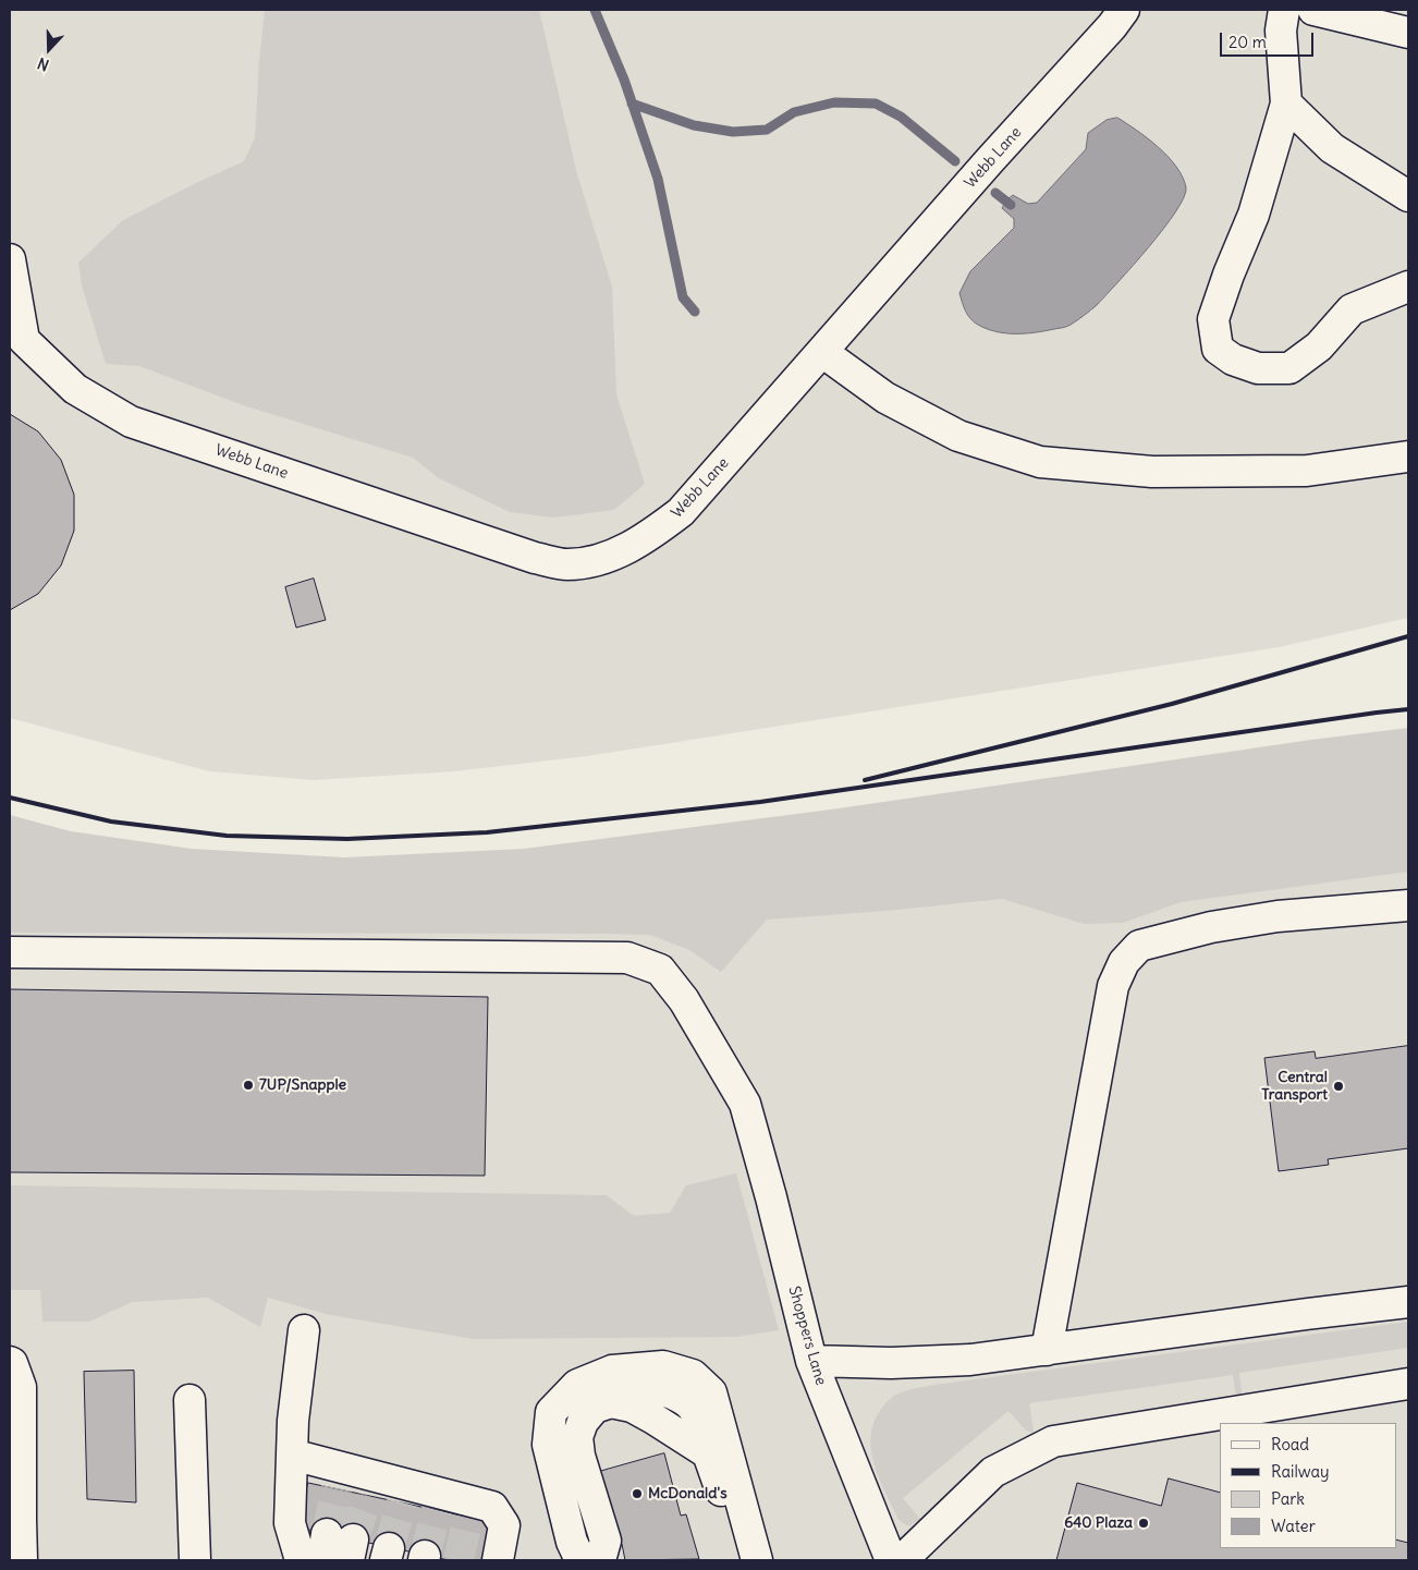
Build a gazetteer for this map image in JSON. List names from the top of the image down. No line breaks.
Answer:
{"streets":{"street":["Webb Lane","Shoppers Lane"]},"places":["7UP/Snapple","Central Transport","McDonald's","640 Plaza"],"legend":["Road","Railway","Park","Water"],"scale_bar":"20 m","north":"bottom"}
